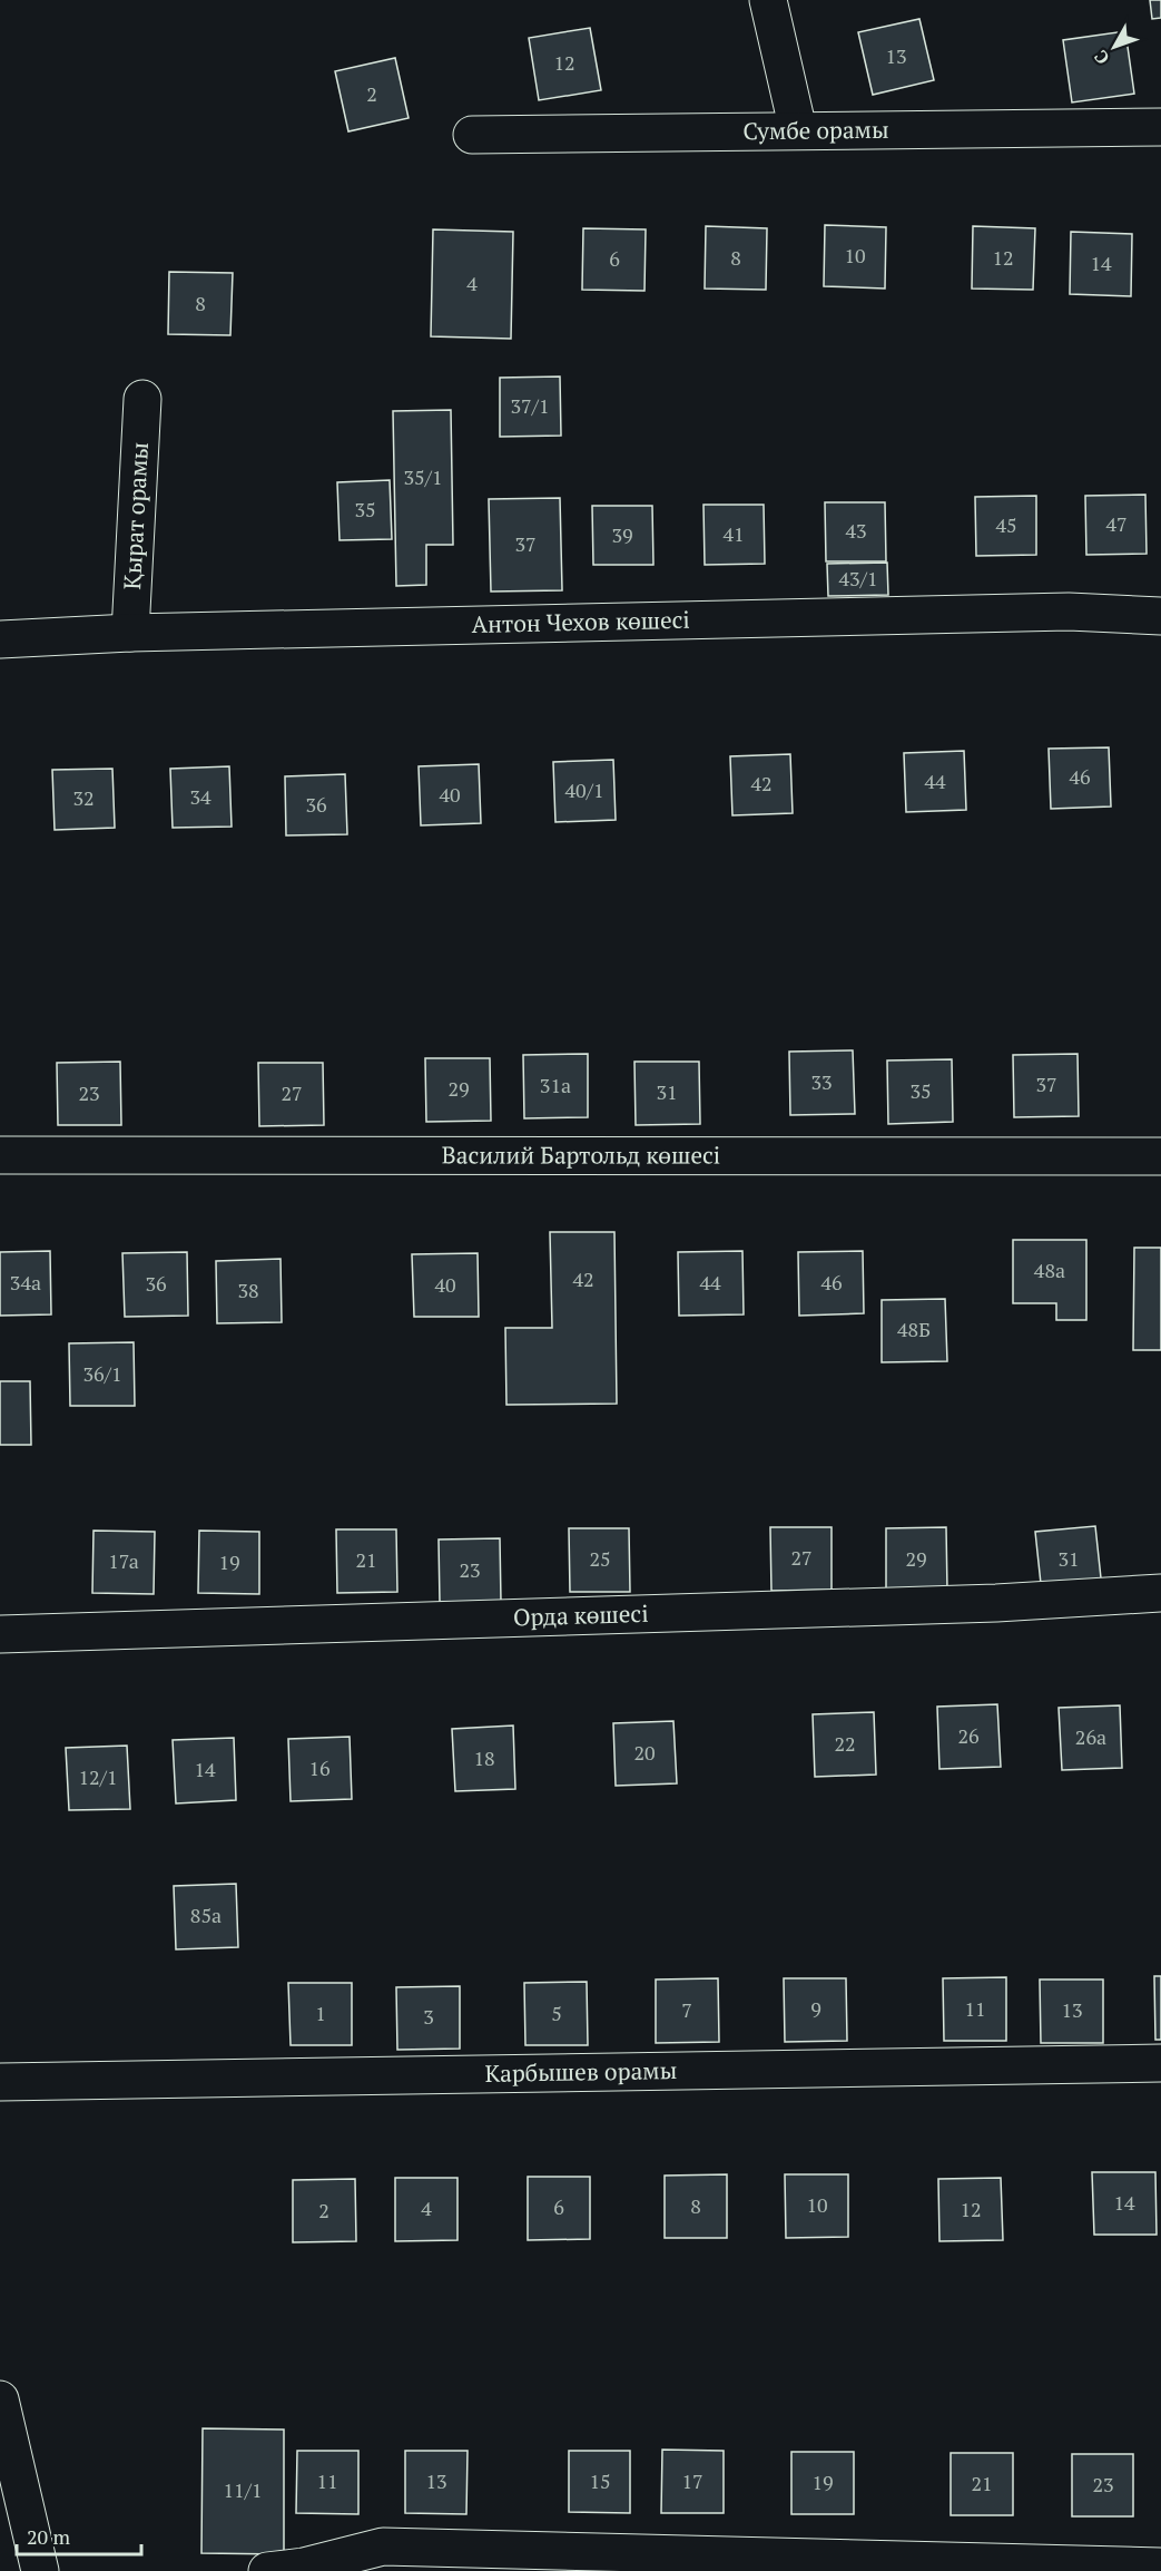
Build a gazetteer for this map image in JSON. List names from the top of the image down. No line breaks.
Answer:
{"streets":{"street":["Сумбе орамы","Қырат орамы","Антон Чехов көшесі","Василий Бартольд көшесі","Орда көшесі","Карбышев орамы"]},"crossings":[["Қырат орамы","Антон Чехов көшесі"]],"house_numbers":["13","12","2","10","8","12","6","14","4","8","37/1","35/1","35","47","45","43","41","39","37","43/1","46","44","42","40/1","40","34","32","36","33","37","31а","29","35","31","23","27","48а","42","34а","44","46","36","40","38","48Б","36/1","27","25","29","31","21","17а","19","23","26","26а","22","20","18","16","14","12/1","85а","9","11","7","13","1","5","3","14","10","8","6","4","12","2","11","13","15","17","19","21","23","11/1"],"scale_bar":"20 m","north":"bottom left"}
